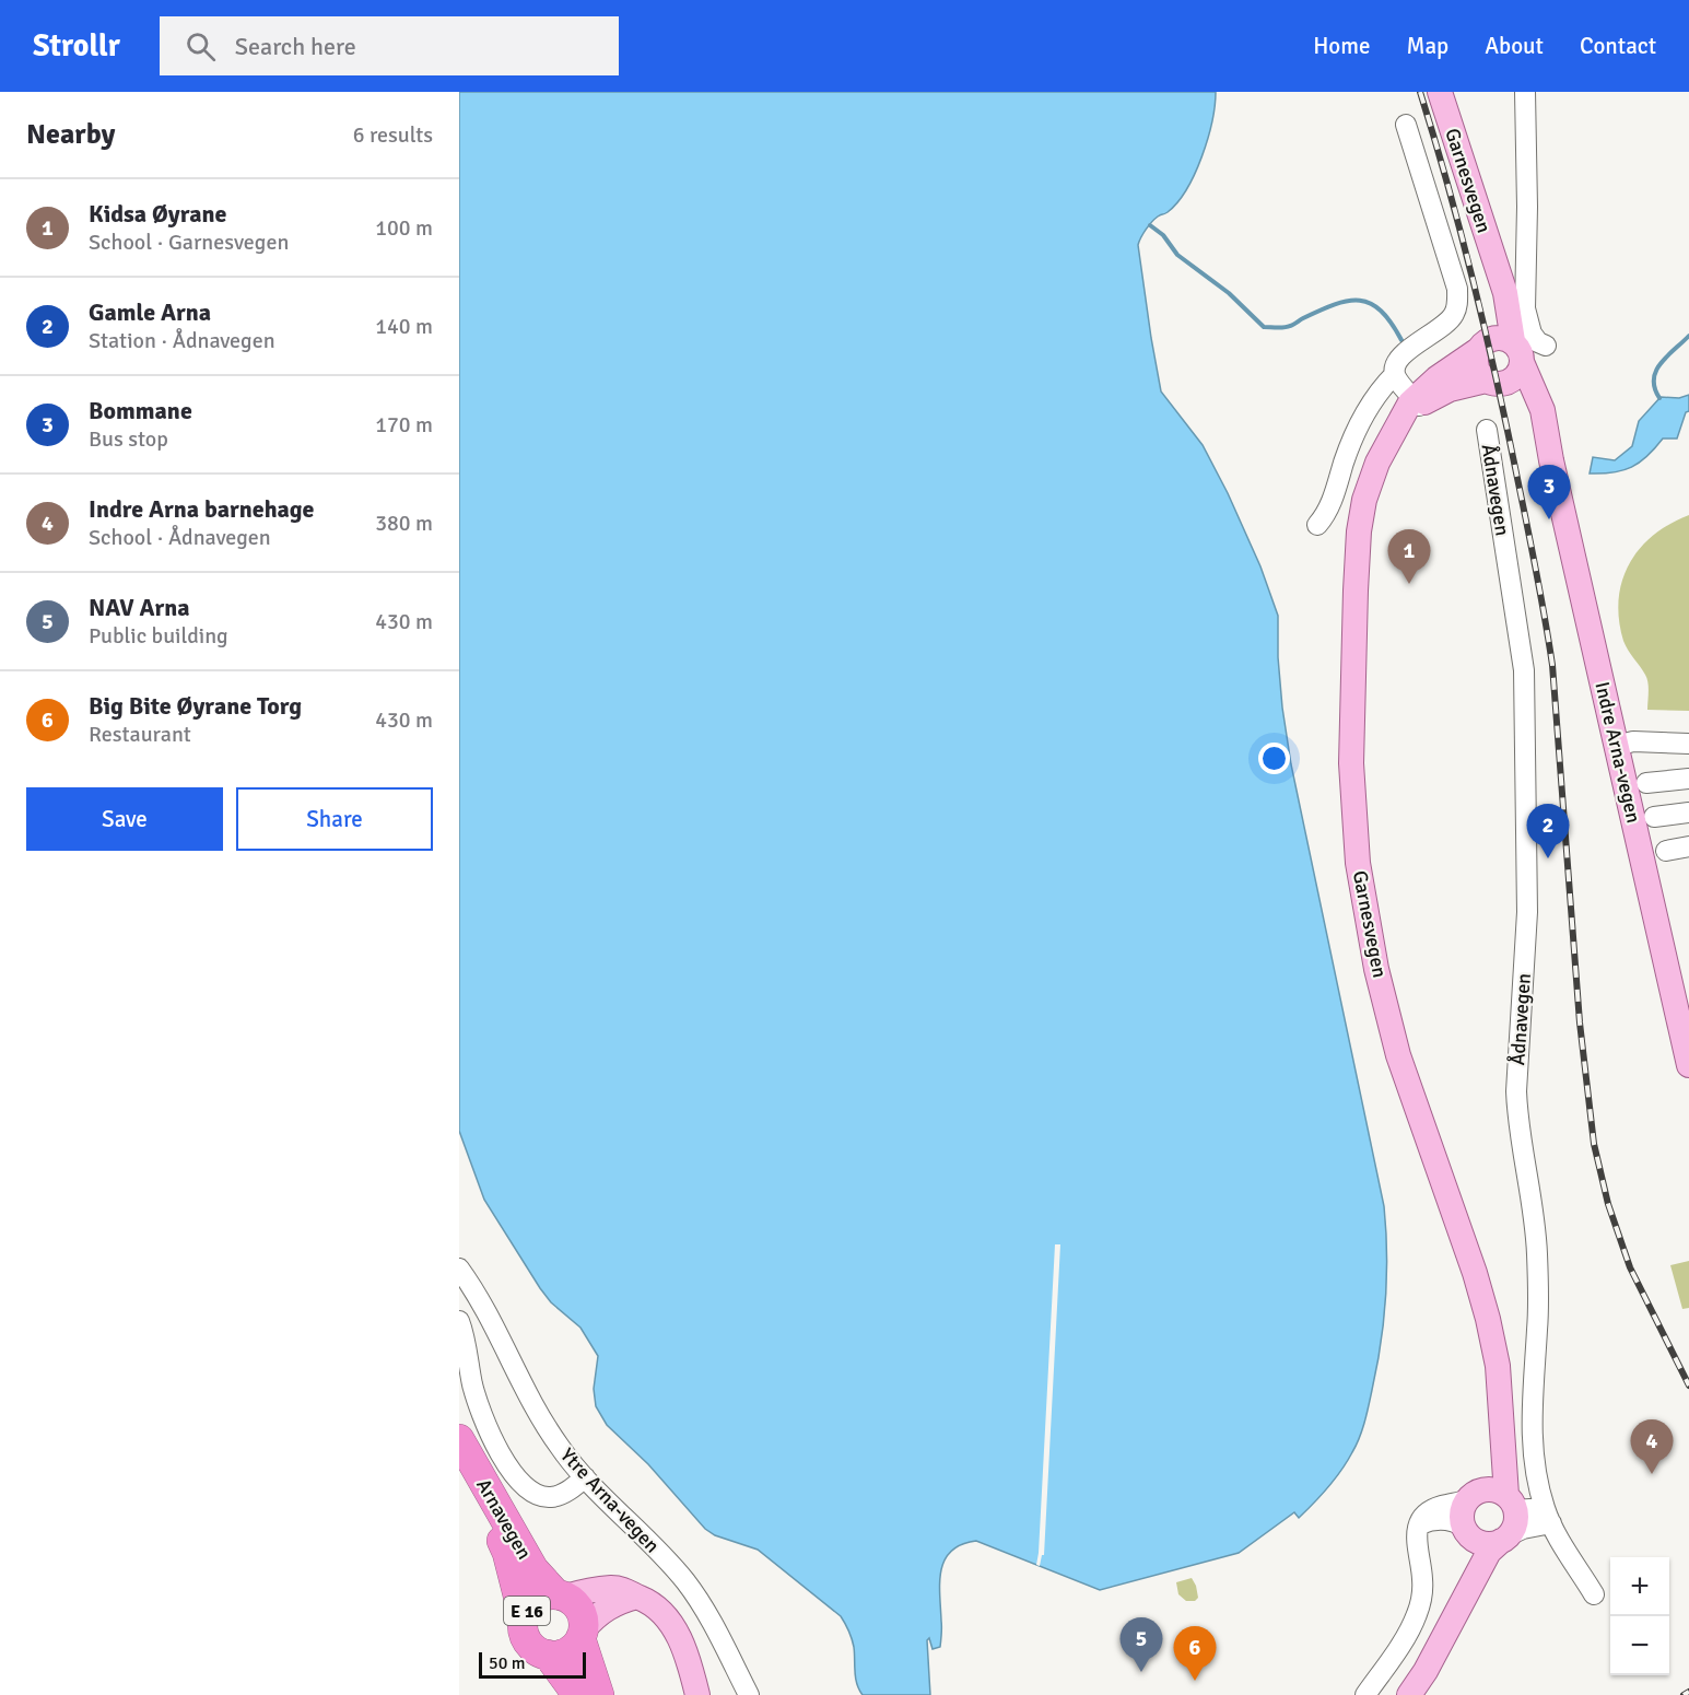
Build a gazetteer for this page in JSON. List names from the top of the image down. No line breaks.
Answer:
{"streets":{"highway":["Arnavegen","E 16"],"main road":["Garnesvegen","Indre Arna-vegen"],"street":["Ådnavegen","Ytre Arna-vegen"]},"crossings":[["Garnesvegen","Indre Arna-vegen"],["Arnavegen","E 16"]],"scale_bar":"50 m","page":{"header":"Strollr","search":"Search here","nav":["Home","Map","About","Contact"],"heading":["Nearby","6 results"],"list":[{"mark":"1","name":"Kidsa Øyrane","note":"School · Garnesvegen","value":"100 m"},{"mark":"2","name":"Gamle Arna","note":"Station · Ådnavegen","value":"140 m"},{"mark":"3","name":"Bommane","note":"Bus stop","value":"170 m"},{"mark":"4","name":"Indre Arna barnehage","note":"School · Ådnavegen","value":"380 m"},{"mark":"5","name":"NAV Arna","note":"Public building","value":"430 m"},{"mark":"6","name":"Big Bite Øyrane Torg","note":"Restaurant","value":"430 m"}],"pins":["3","1","2","4","5","6"],"buttons":["Save","Share"],"map_buttons":["+","−"],"scale":"50 m"}}
